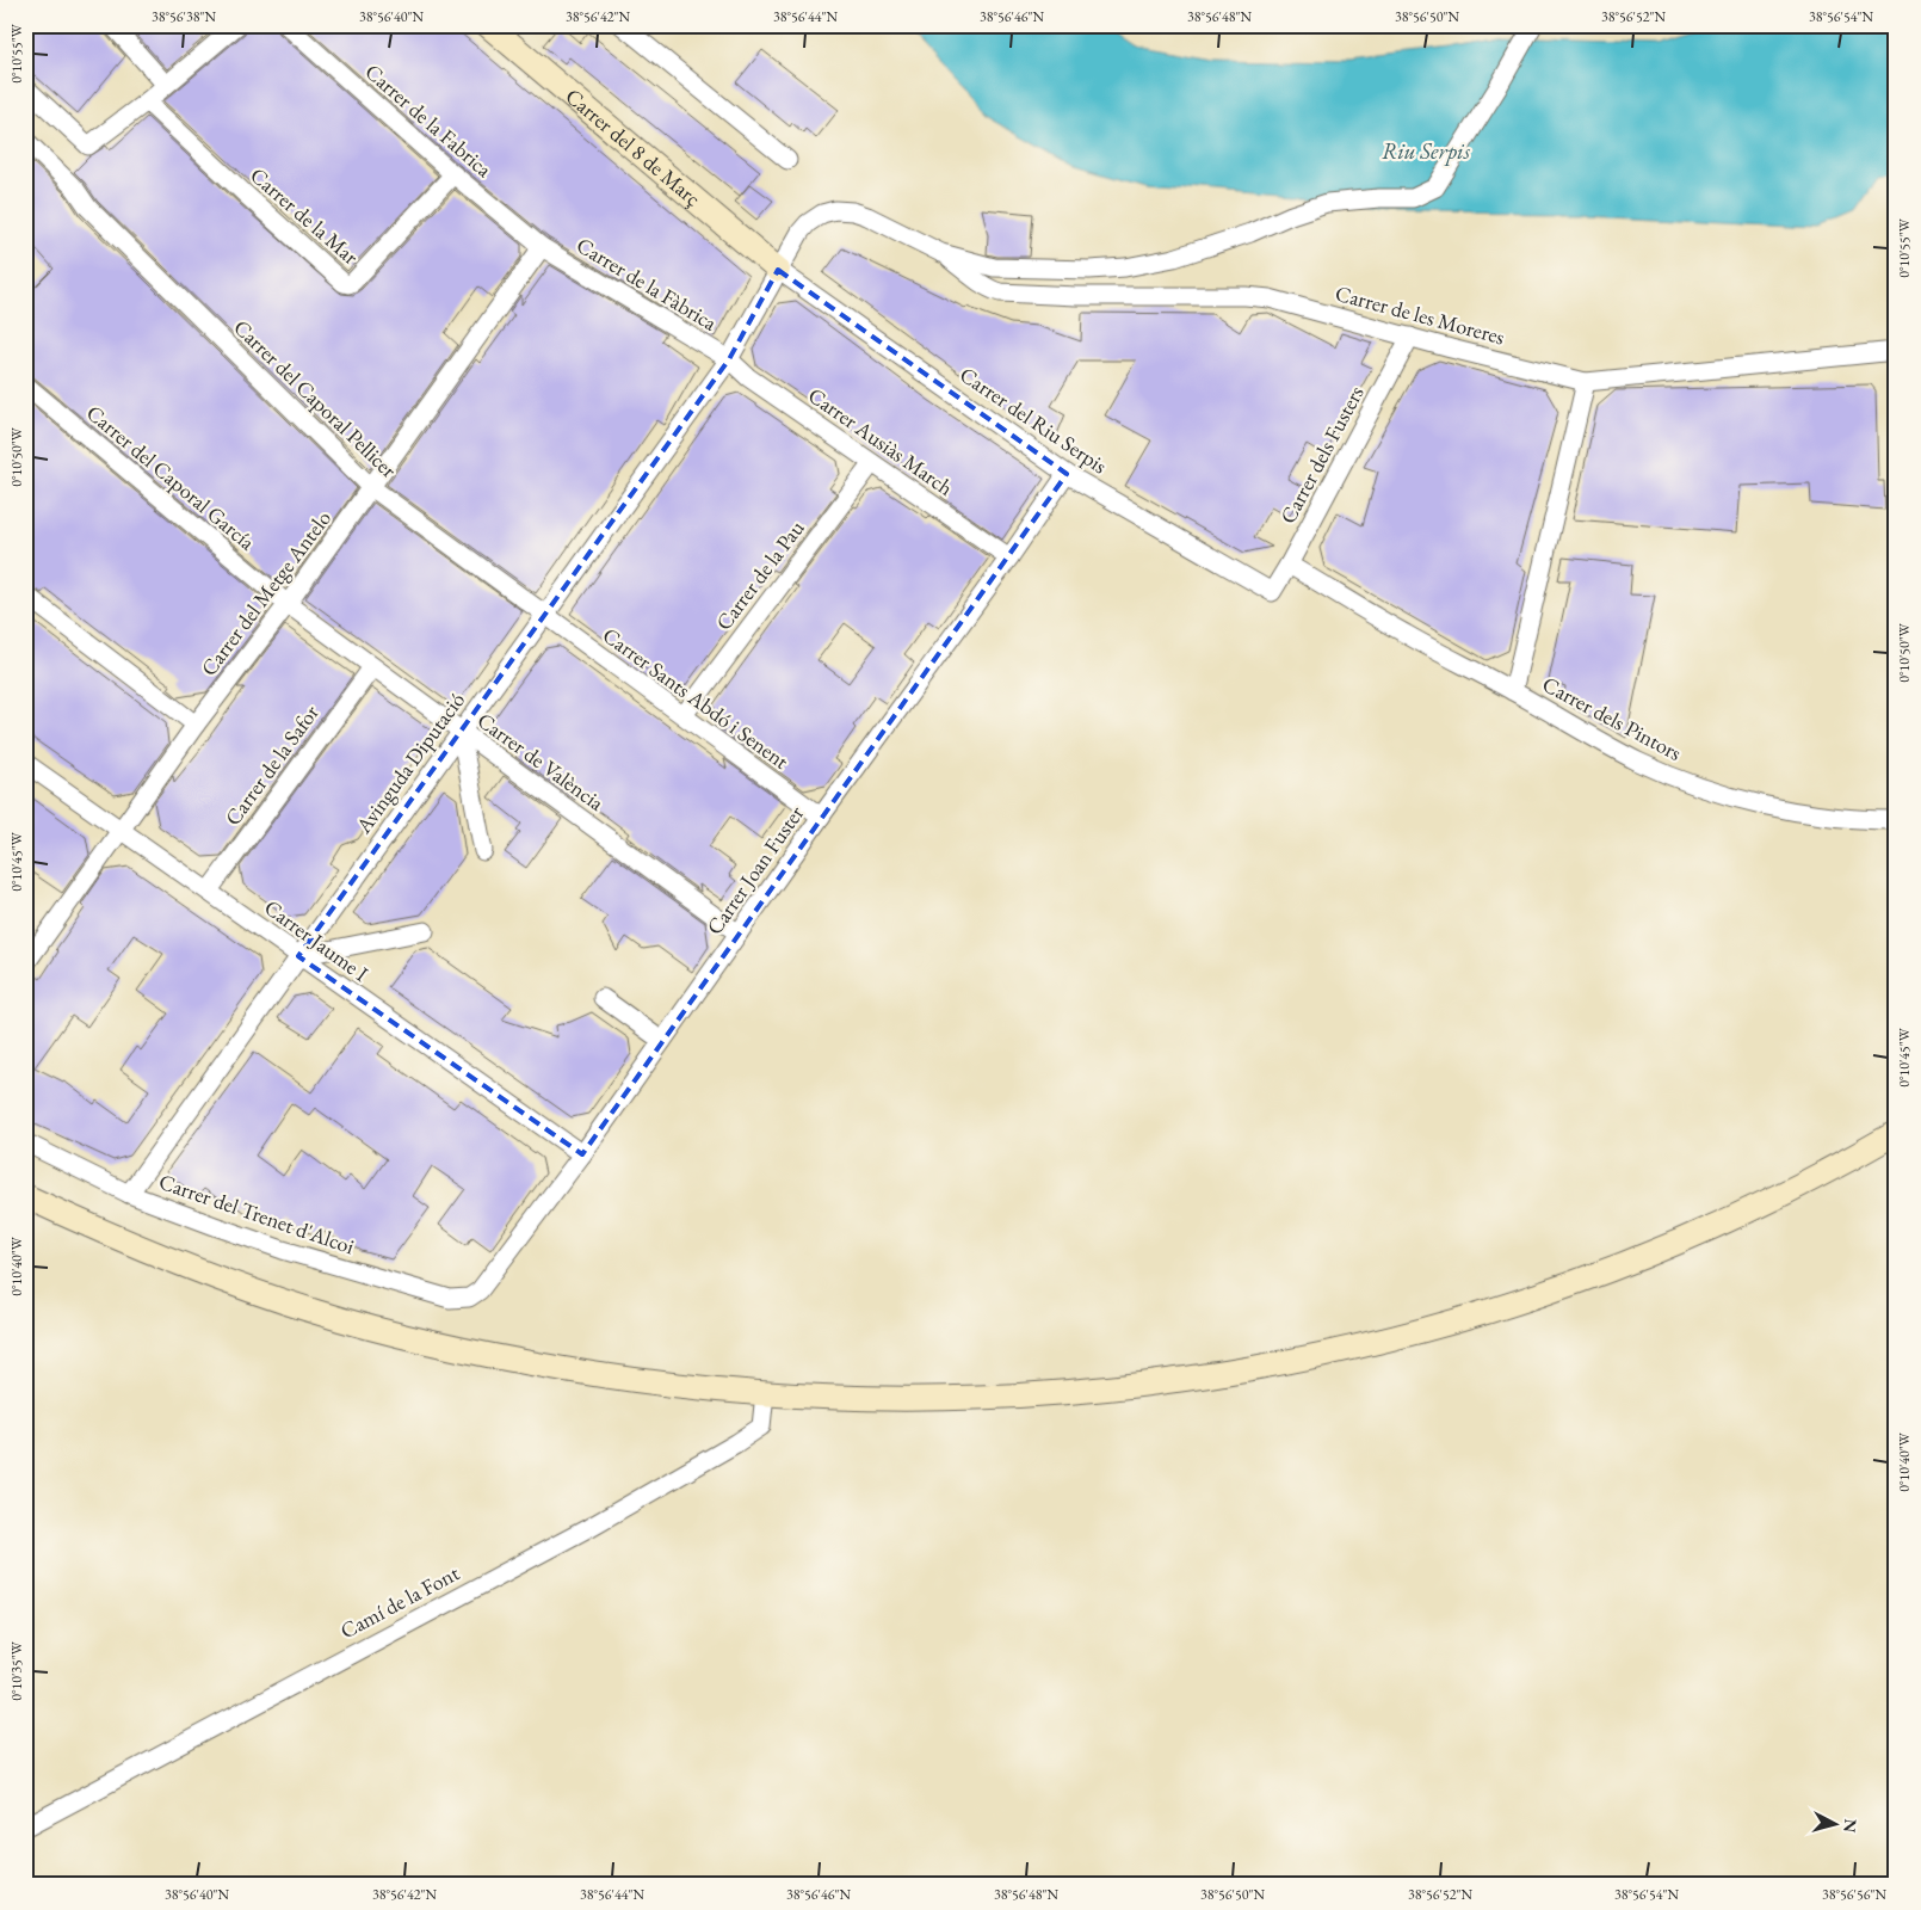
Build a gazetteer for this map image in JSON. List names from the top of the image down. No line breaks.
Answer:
{"streets":{"main road":["Carrer del 8 de Març"],"street":["Carrer de la Fabrica","Carrer de la Mar","Carrer de la Fàbrica","Carrer de les Moreres","Carrer del Caporal Pellicer","Carrer del Riu Serpis","Carrer Ausiàs March","Carrer dels Fusters","Carrer del Caporal García","Carrer de la Pau","Carrer del Metge Antelo","Carrer Sants Abdó i Senent","Carrer dels Pintors","Carrer de València","Avinguda Diputació","Carrer de la Safor","Carrer Joan Fuster","Carrer Jaume I","Carrer del Trenet d'Alcoi","Camí de la Font"]},"crossings":[["Carrer de la Fabrica","Carrer de la Mar"],["Carrer de la Fabrica","Carrer de la Fàbrica"],["Carrer de la Fabrica","Carrer del Metge Antelo"],["Carrer del 8 de Març","Carrer del Riu Serpis"],["Carrer de la Fàbrica","Carrer Ausiàs March"],["Carrer de la Fàbrica","Carrer del Metge Antelo"],["Carrer de la Fàbrica","Avinguda Diputació"],["Carrer de les Moreres","Carrer dels Fusters"],["Carrer de les Moreres","Carrer dels Pintors"],["Carrer del Caporal Pellicer","Carrer del Metge Antelo"],["Carrer del Caporal Pellicer","Carrer Sants Abdó i Senent"],["Carrer del Caporal Pellicer","Avinguda Diputació"],["Carrer del Riu Serpis","Carrer dels Fusters"],["Carrer del Riu Serpis","Carrer Joan Fuster"],["Carrer Ausiàs March","Carrer de la Pau"],["Carrer Ausiàs March","Avinguda Diputació"],["Carrer Ausiàs March","Carrer Joan Fuster"],["Carrer del Caporal García","Carrer del Metge Antelo"],["Carrer del Caporal García","Carrer de València"],["Carrer de la Pau","Carrer Sants Abdó i Senent"],["Carrer del Metge Antelo","Carrer de València"],["Carrer del Metge Antelo","Carrer Jaume I"],["Carrer Sants Abdó i Senent","Avinguda Diputació"],["Carrer Sants Abdó i Senent","Carrer Joan Fuster"],["Carrer de València","Avinguda Diputació"],["Carrer de València","Carrer de la Safor"],["Carrer de València","Carrer Joan Fuster"],["Avinguda Diputació","Carrer Jaume I"],["Avinguda Diputació","Carrer del Trenet d'Alcoi"],["Carrer de la Safor","Carrer Jaume I"],["Carrer Joan Fuster","Carrer Jaume I"],["Carrer Joan Fuster","Carrer del Trenet d'Alcoi"]],"water":["Riu Serpis"],"north":"right","coordinates":["38°56'38\"N","38°56'40\"N","38°56'42\"N","38°56'44\"N","38°56'46\"N","38°56'48\"N","38°56'50\"N","38°56'52\"N","38°56'54\"N","0°10'55\"W","0°10'50\"W","0°10'45\"W","0°10'40\"W","0°10'35\"W","38°56'56\"N"]}
